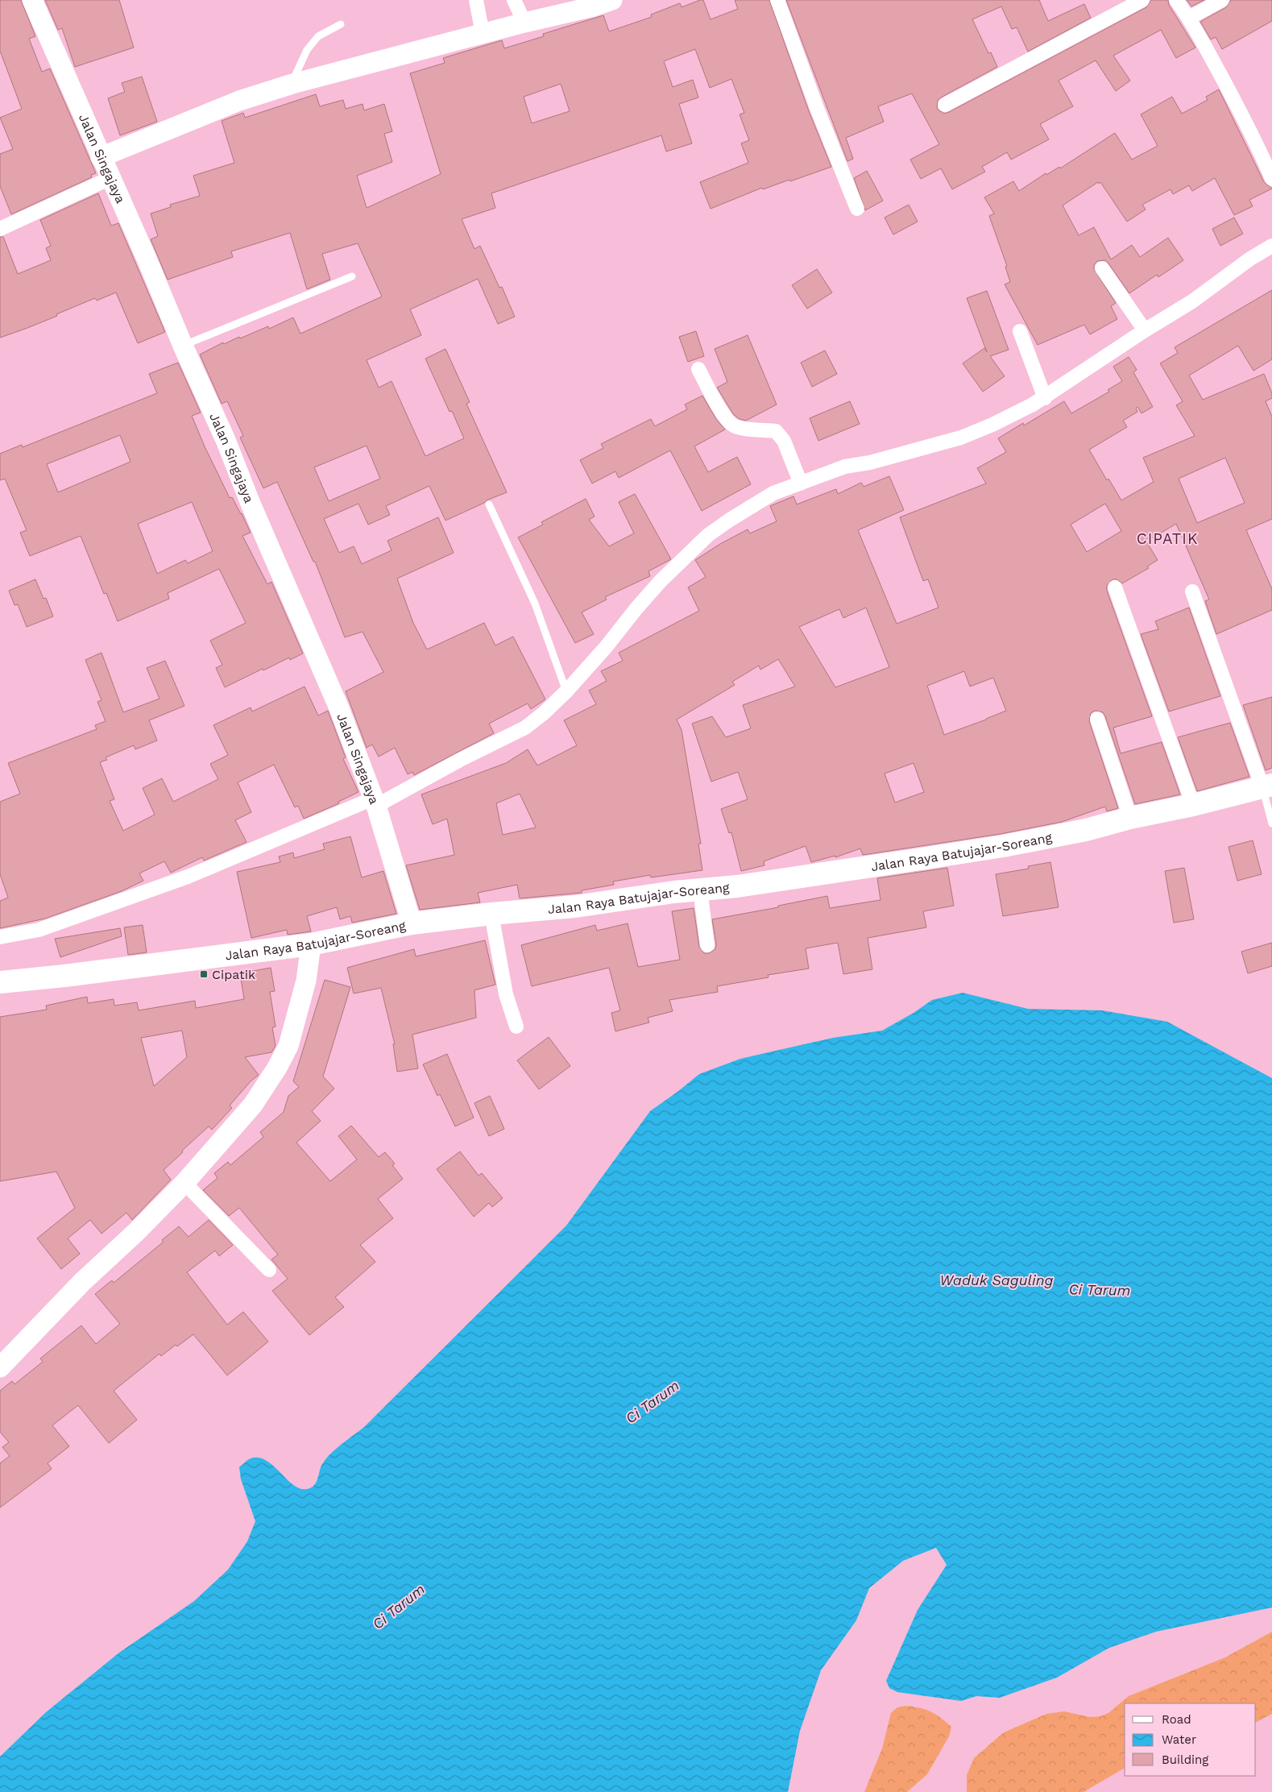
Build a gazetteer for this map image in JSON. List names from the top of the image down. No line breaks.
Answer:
{"streets":{"highway":["Jalan Raya Batujajar-Soreang"],"street":["Jalan Singajaya"]},"crossings":[["Jalan Singajaya","Jalan Raya Batujajar-Soreang"]],"districts":["CIPATIK"],"water":["Waduk Saguling","Ci Tarum"],"places":{"transit":["Cipatik"]},"legend":["Road","Water","Building"]}
